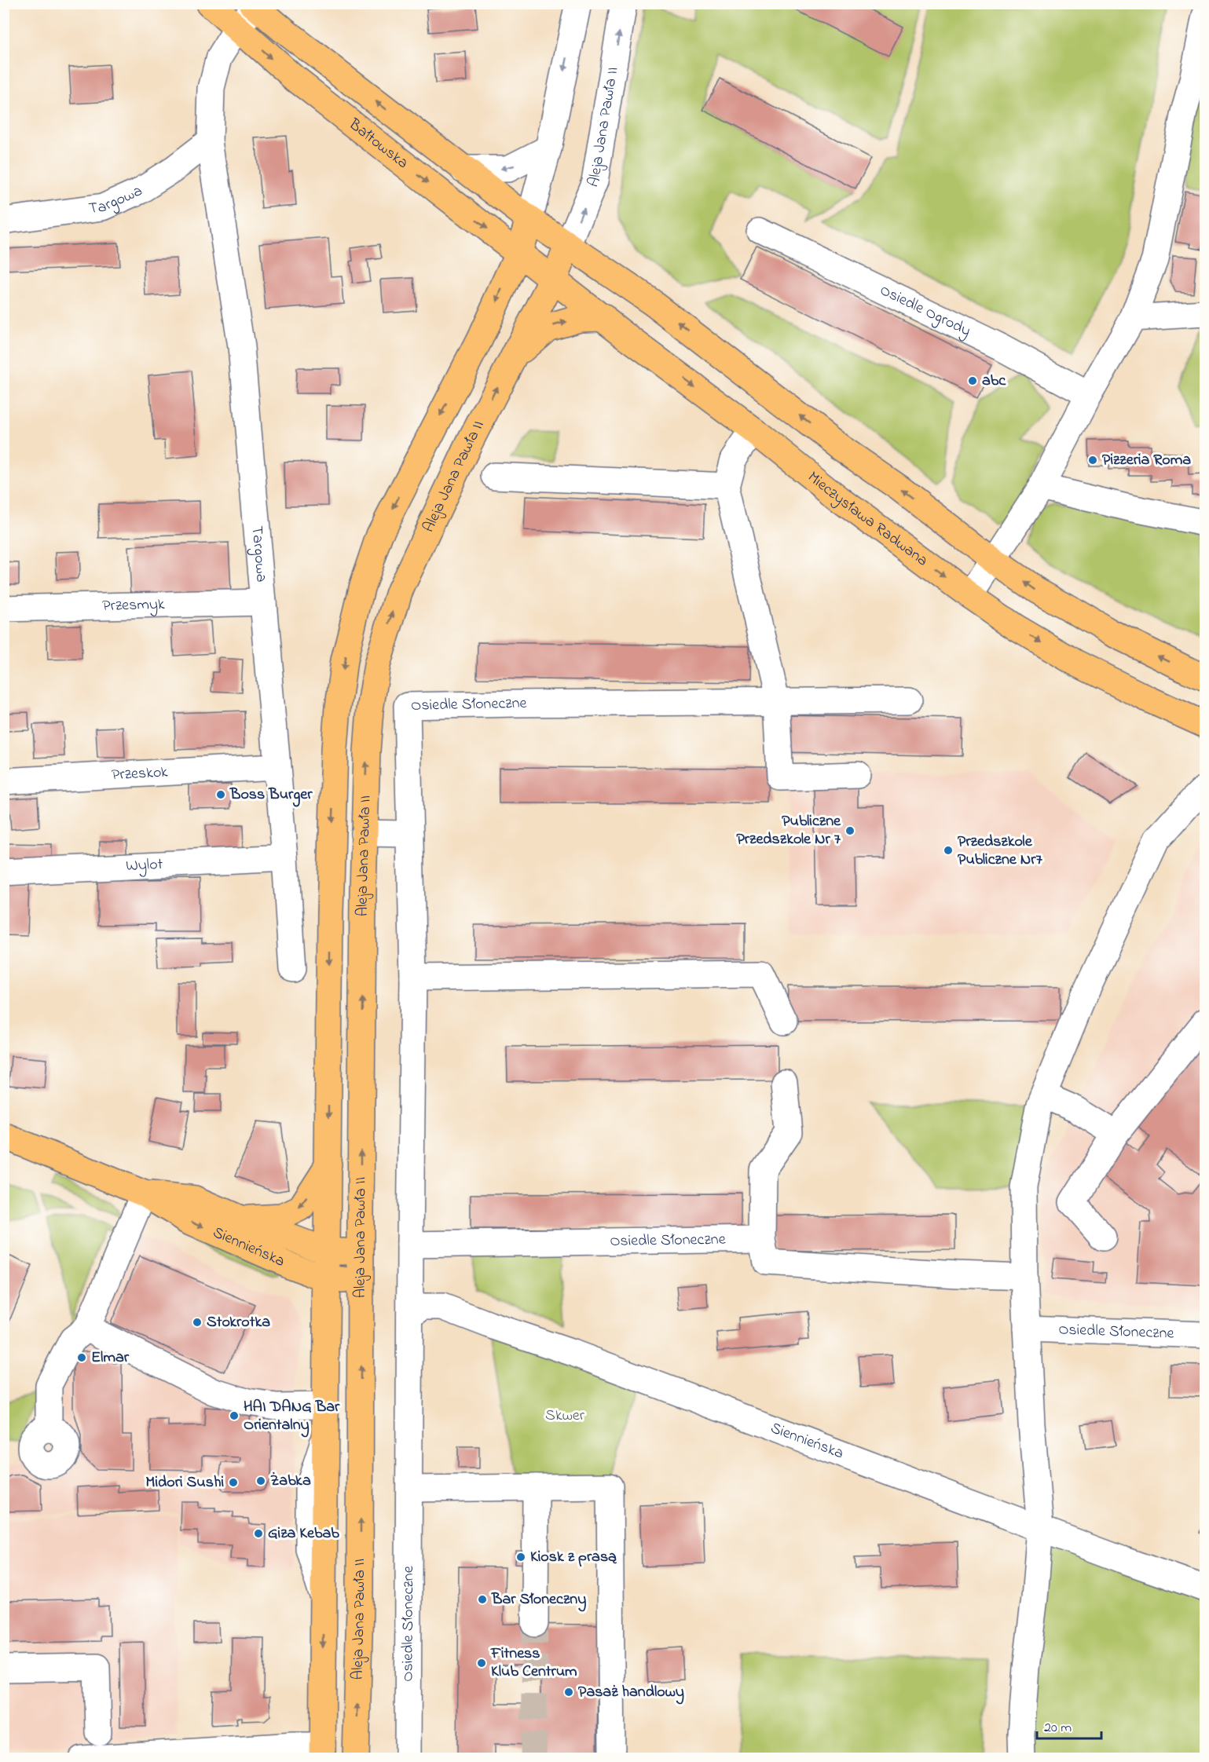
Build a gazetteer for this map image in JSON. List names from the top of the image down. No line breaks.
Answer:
{"streets":{"main road":["Aleja Jana Pawła II","Bałtowska","Mieczysława Radwana","Siennieńska"],"street":["Targowa","Osiedle Ogrody","Przesmyk","Osiedle Słoneczne","Przeskok","Wylot"]},"crossings":[["Aleja Jana Pawła II","Bałtowska"],["Aleja Jana Pawła II","Mieczysława Radwana"],["Aleja Jana Pawła II","Siennieńska"],["Bałtowska","Targowa"],["Bałtowska","Mieczysława Radwana"],["Targowa","Przesmyk"],["Targowa","Przeskok"],["Targowa","Wylot"],["Osiedle Słoneczne","Siennieńska"]],"one_way":["Aleja Jana Pawła II"],"parks":["Skwer"],"places":["abc","Pizzeria Roma","Boss Burger","Publiczne Przedszkole Nr 7","Przedszkole Publiczne Nr7","Stokrotka","Elmar","HAI DANG Bar Orientalny","Żabka","Midori Sushi","Giza Kebab","Kiosk z prasą","Bar Słoneczny","Fitness Klub Centrum","Pasaż handlowy"],"scale_bar":"20 m"}
